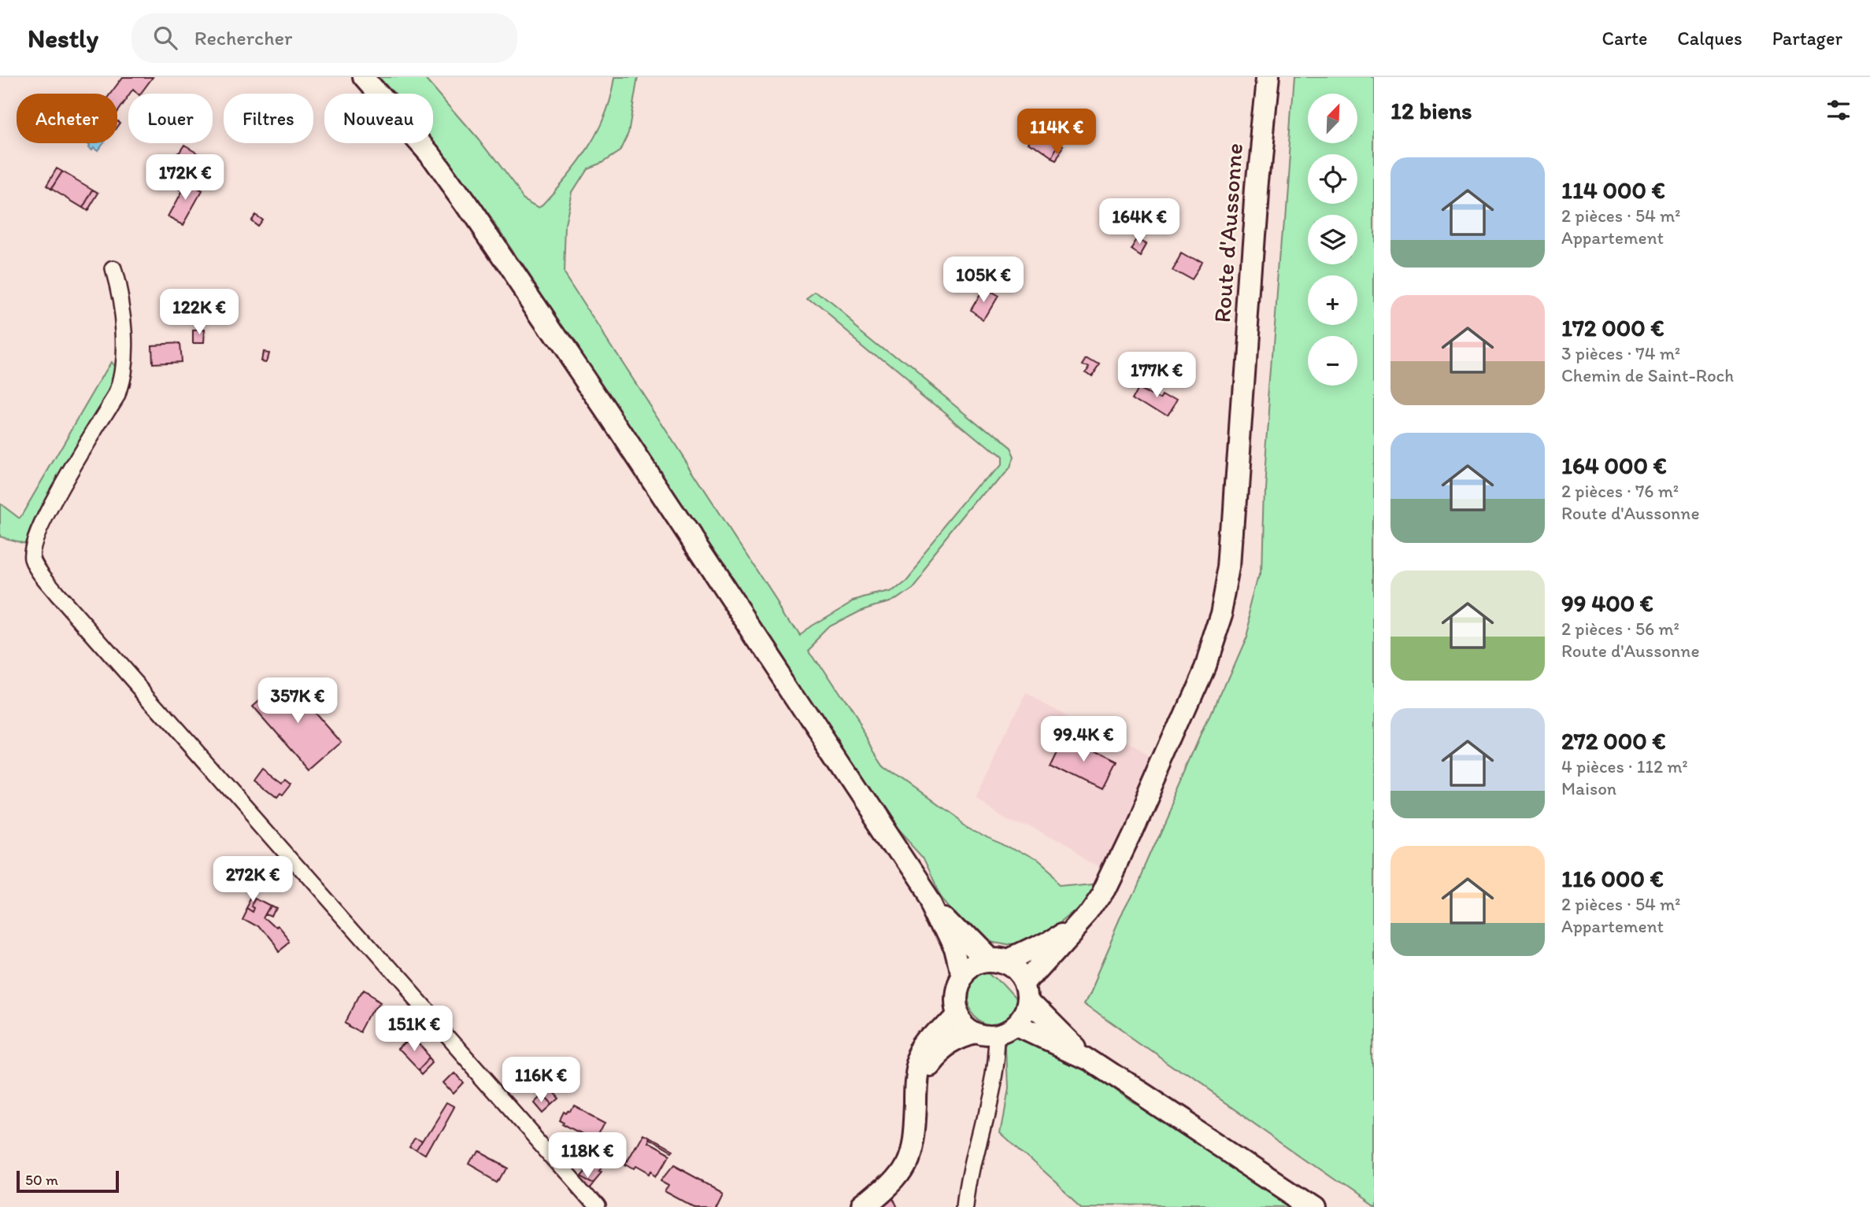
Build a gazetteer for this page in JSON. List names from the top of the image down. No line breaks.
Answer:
{"streets":{"main road":["Route d'Aussonne"]},"scale_bar":"50 m","north":"top right","page":{"header":"Nestly","search":"Rechercher","nav":["Carte","Calques","Partager"],"heading":"12 biens","map_buttons":["+","−"],"chip":["Acheter","Louer","Filtres","Nouveau"],"price":["114K €","172K €","164K €","105K €","122K €","177K €","357K €","99.4K €","272K €","151K €","116K €","118K €"],"list":[{"name":"114 000 €","note":"2 pièces · 54 m² · Appartement"},{"name":"172 000 €","note":"3 pièces · 74 m² · Chemin de Saint-Roch"},{"name":"164 000 €","note":"2 pièces · 76 m² · Route d'Aussonne"},{"name":"99 400 €","note":"2 pièces · 56 m² · Route d'Aussonne"},{"name":"272 000 €","note":"4 pièces · 112 m² · Maison"},{"name":"116 000 €","note":"2 pièces · 54 m² · Appartement"}],"scale":"50 m"}}
